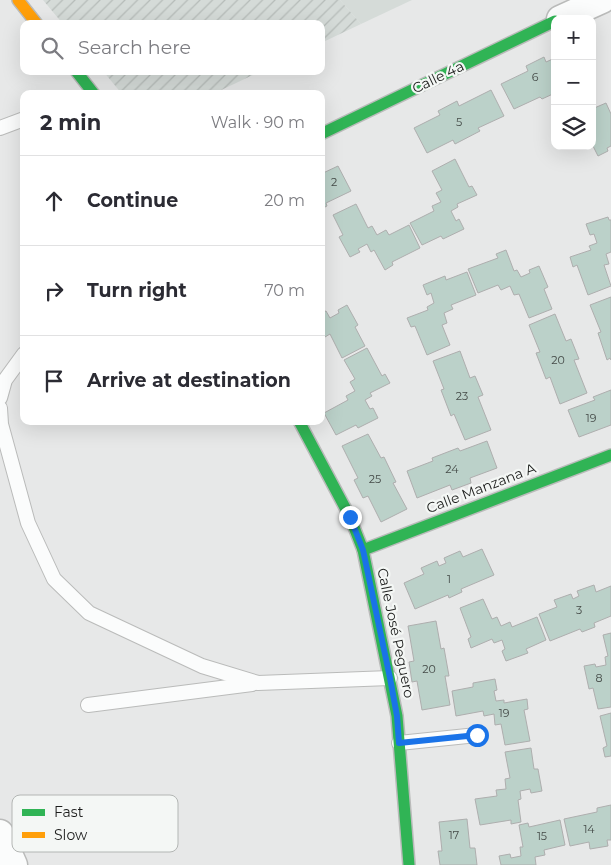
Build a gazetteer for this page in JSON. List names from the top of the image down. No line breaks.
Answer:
{"streets":{"main road":["Calle 4a","Calle Manzana A","Calle José Peguero"]},"crossings":[["Calle Manzana A","Calle José Peguero"]],"house_numbers":["6","5","2","20","23","19","24","25","1","3","20","8","19","14","17","15"],"legend":["Fast","Slow"],"page":{"map_buttons":["+","−"],"search":"Search here","heading":["2 min","Walk · 90 m"],"list":[["Continue","20 m"],["Turn right","70 m"],"Arrive at destination"]}}
